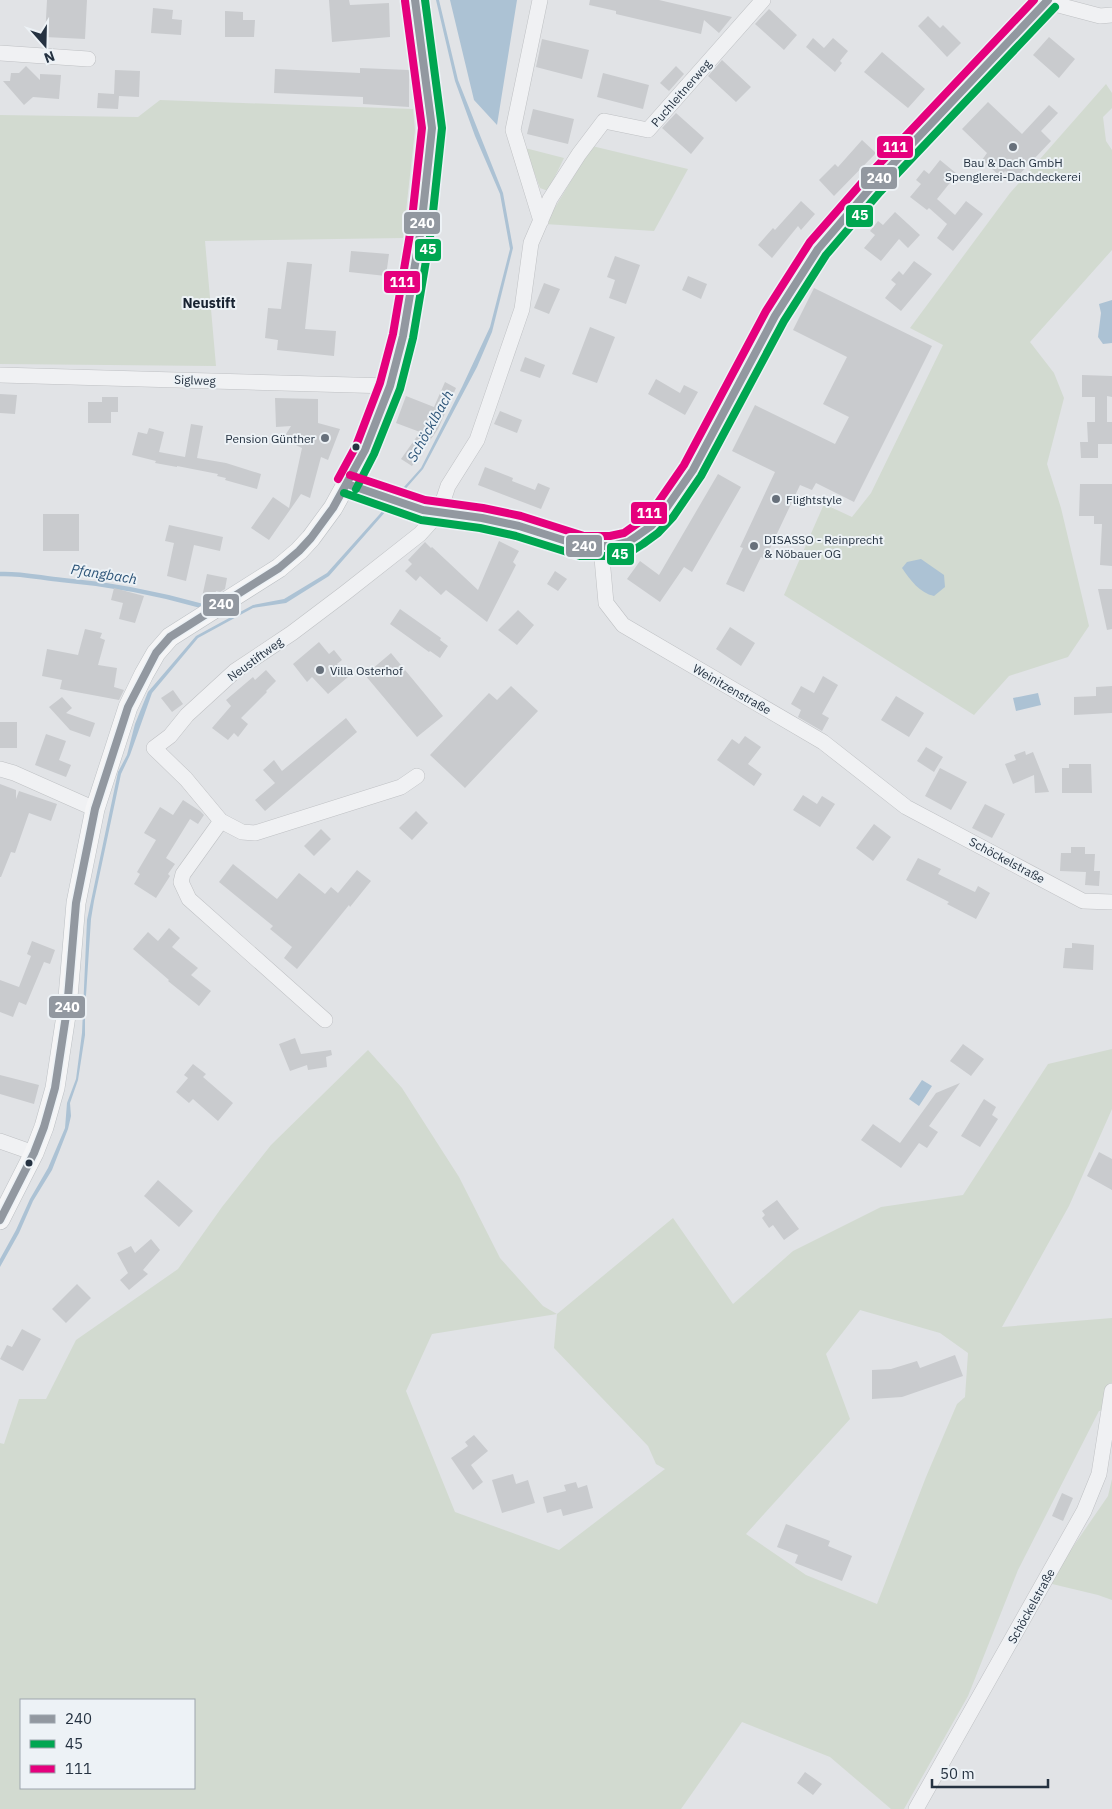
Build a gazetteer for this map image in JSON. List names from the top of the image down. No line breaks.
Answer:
{"streets":{"street":["Puchleitnerweg","Siglweg","Neustiftweg","Weinitzenstraße","Schöckelstraße"]},"crossings":[["Puchleitnerweg","Neustiftweg"],["Weinitzenstraße","Schöckelstraße"]],"districts":["Neustift"],"water":["Schöcklbach","Pfangbach"],"places":["Bau & Dach GmbH Spenglerei-Dachdeckerei","Pension Günther","Flightstyle","DISASSO - Reinprecht & Nöbauer OG","Villa Osterhof"],"lines":["transit line 240","transit line 45","transit line 111"],"legend":["240","45","111"],"scale_bar":"50 m","north":"bottom"}
